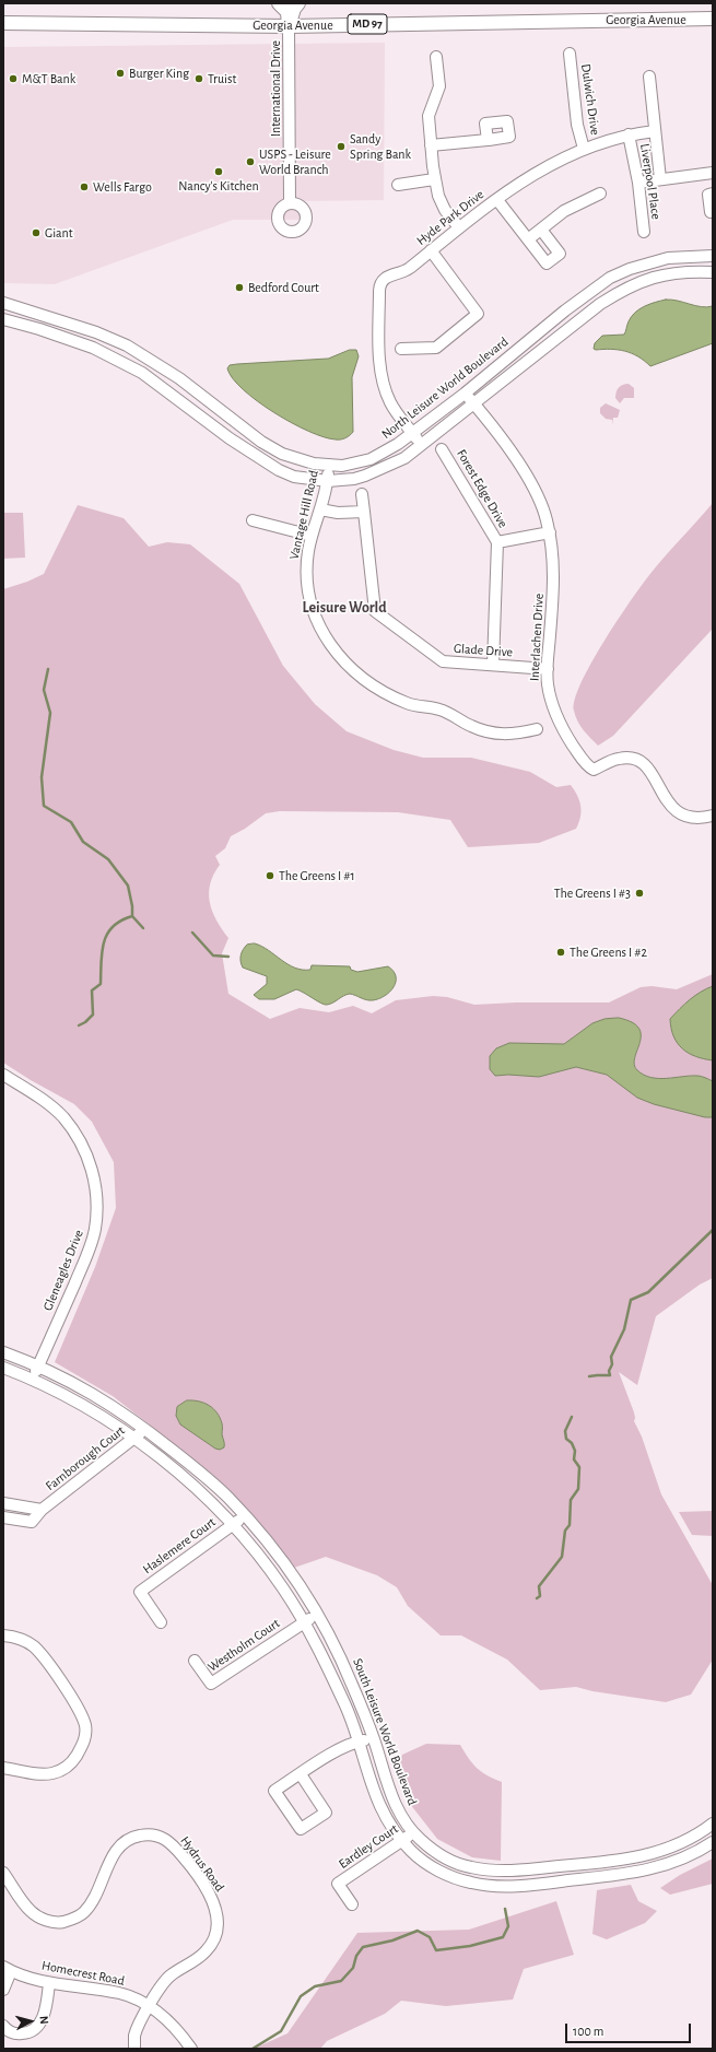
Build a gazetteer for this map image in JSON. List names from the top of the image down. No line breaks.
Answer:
{"streets":{"main road":["Georgia Avenue","MD 97"],"street":["International Drive","Dulwich Drive","Liverpool Place","Hyde Park Drive","North Leisure World Boulevard","Forest Edge Drive","Vantage Hill Road","Interlachen Drive","Glade Drive","Gleneagles Drive","Farnborough Court","Haslemere Court","Westholm Court","South Leisure World Boulevard","Eardley Court","Hydrus Road","Homecrest Road"]},"crossings":[["Georgia Avenue","International Drive"],["Dulwich Drive","Hyde Park Drive"],["Liverpool Place","Hyde Park Drive"],["Hyde Park Drive","North Leisure World Boulevard"],["North Leisure World Boulevard","Vantage Hill Road"],["North Leisure World Boulevard","Interlachen Drive"],["Forest Edge Drive","Interlachen Drive"],["Forest Edge Drive","Glade Drive"],["Interlachen Drive","Glade Drive"],["Gleneagles Drive","South Leisure World Boulevard"],["Farnborough Court","South Leisure World Boulevard"],["Haslemere Court","South Leisure World Boulevard"],["Westholm Court","South Leisure World Boulevard"],["South Leisure World Boulevard","Eardley Court"],["Hydrus Road","Homecrest Road"]],"districts":["Leisure World"],"places":["Burger King","M&T Bank","Truist","Sandy Spring Bank","USPS - Leisure World Branch","Nancy's Kitchen","Wells Fargo","Giant","Bedford Court","The Greens I #1","The Greens I #3","The Greens I #2"],"scale_bar":"100 m","north":"right"}
